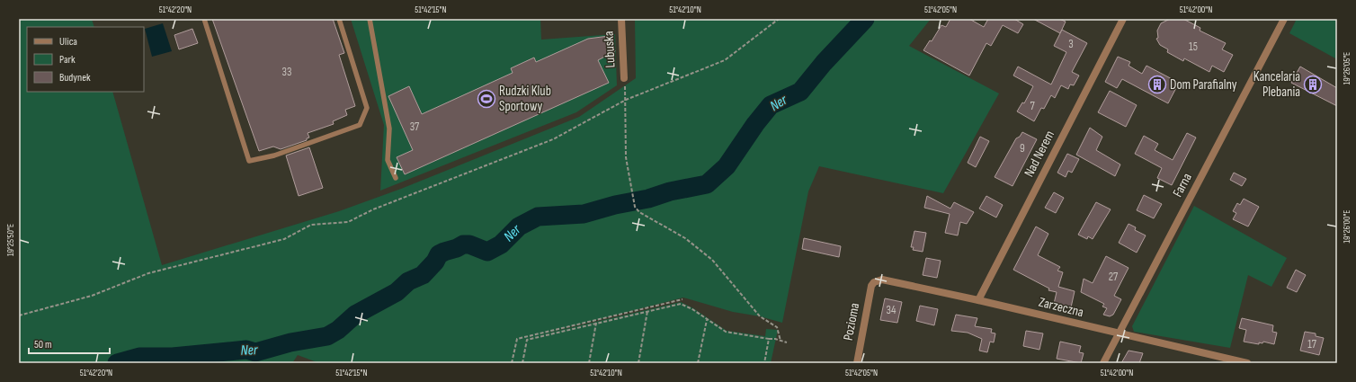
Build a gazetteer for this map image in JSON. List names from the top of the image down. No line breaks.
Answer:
{"streets":{"street":["Lubuska","Nad Nerem","Farna","Zarzeczna","Pozioma"]},"crossings":[["Nad Nerem","Zarzeczna"],["Farna","Zarzeczna"],["Zarzeczna","Pozioma"]],"water":["Ner"],"places":{"building":["Dom Parafialny","Kancelaria Plebania"],"sports":["Rudzki Klub Sportowy"]},"house_numbers":["3","15","33","7","37","9","27","34","17"],"legend":["Ulica","Park","Budynek"],"scale_bar":"50 m","coordinates":["51°42'20\"N","51°42'15\"N","51°42'10\"N","51°42'05\"N","51°42'00\"N","19°26'05\"E","19°26'00\"E","19°25'50\"E"]}
